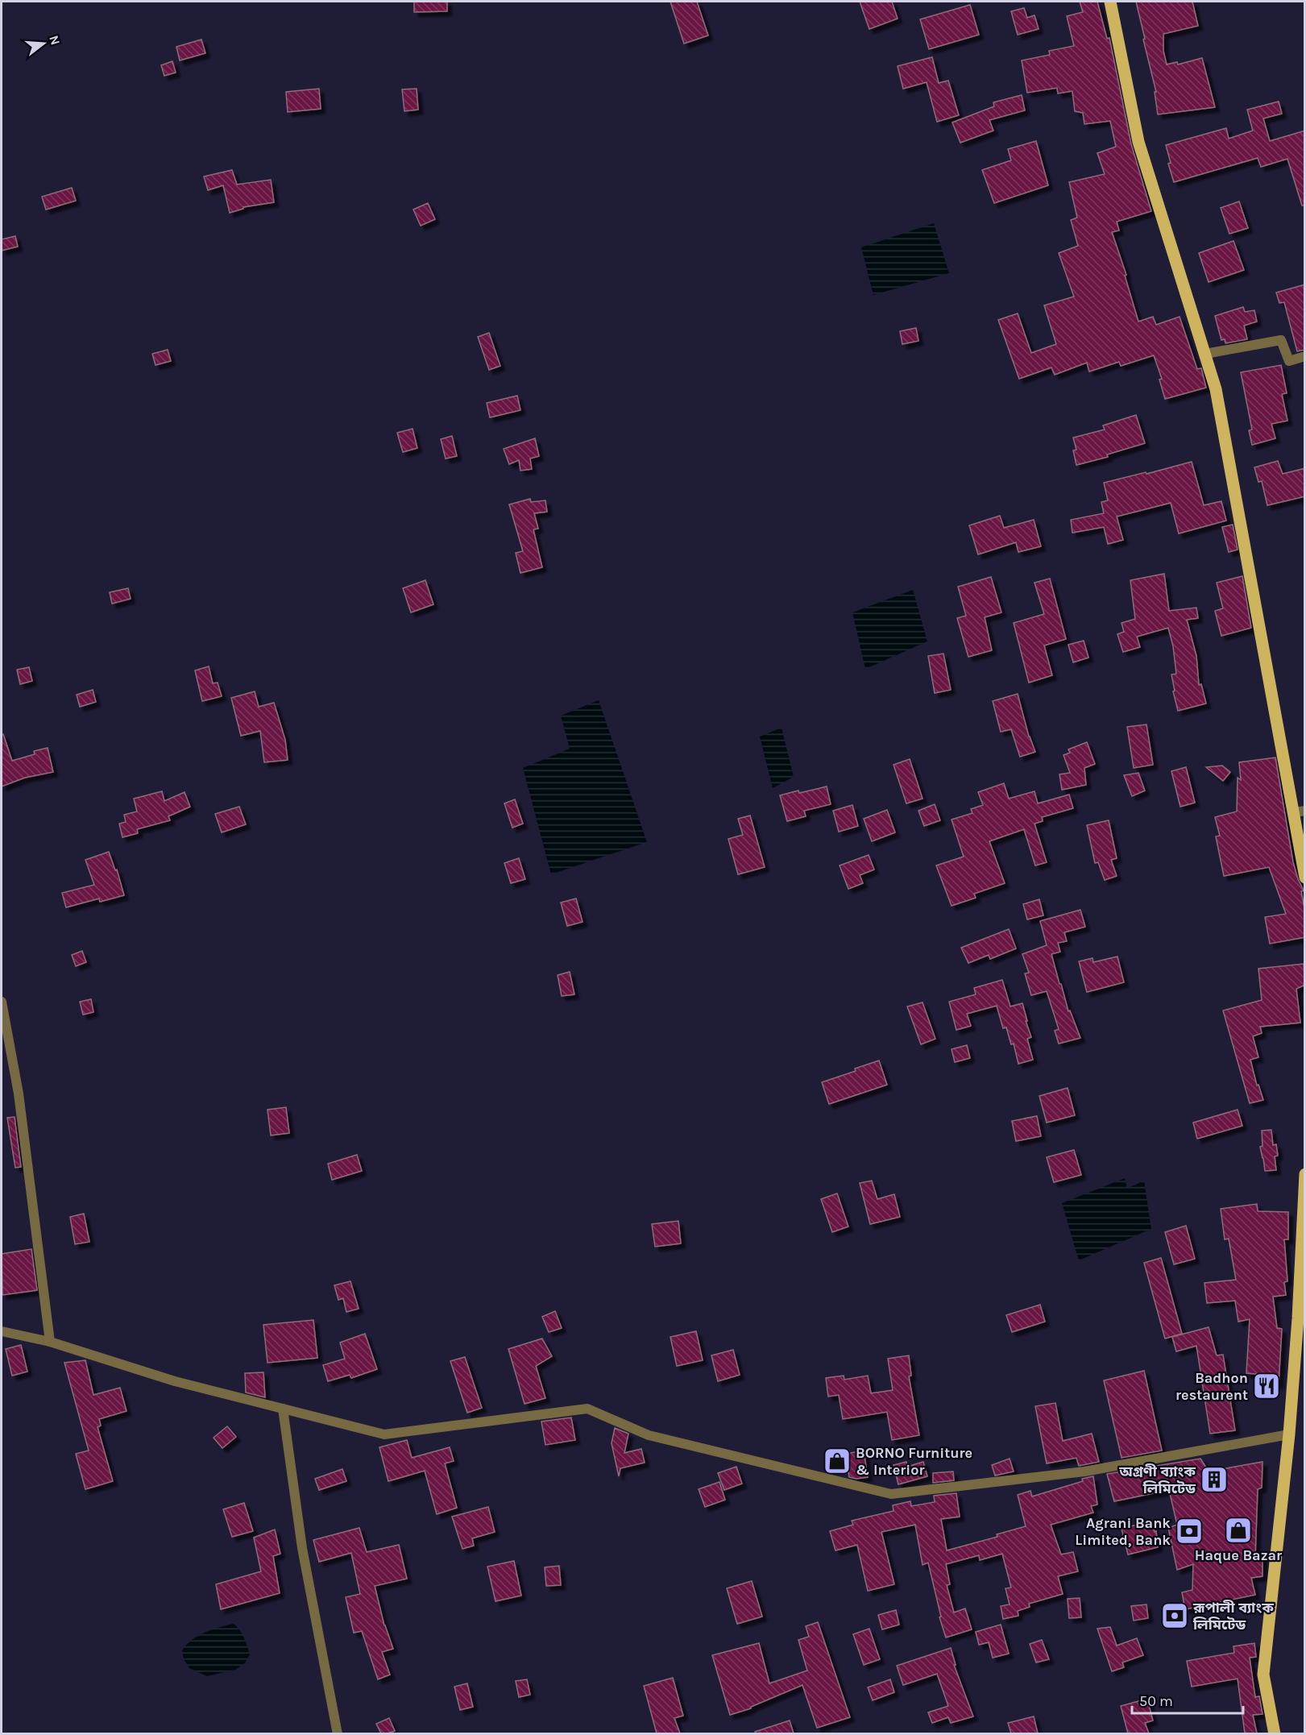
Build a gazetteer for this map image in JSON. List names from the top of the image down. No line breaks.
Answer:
{"places":{"restaurant":["Badhon restaurent"],"shop":["BORNO Furniture & Interior","Haque Bazar"],"building":["অগ্রণী ব্যাংক লিমিটেড"],"bank":["Agrani Bank Limited, Bank","রূপালী ব্যাংক লিমিটেড"]},"scale_bar":"50 m","north":"right"}
